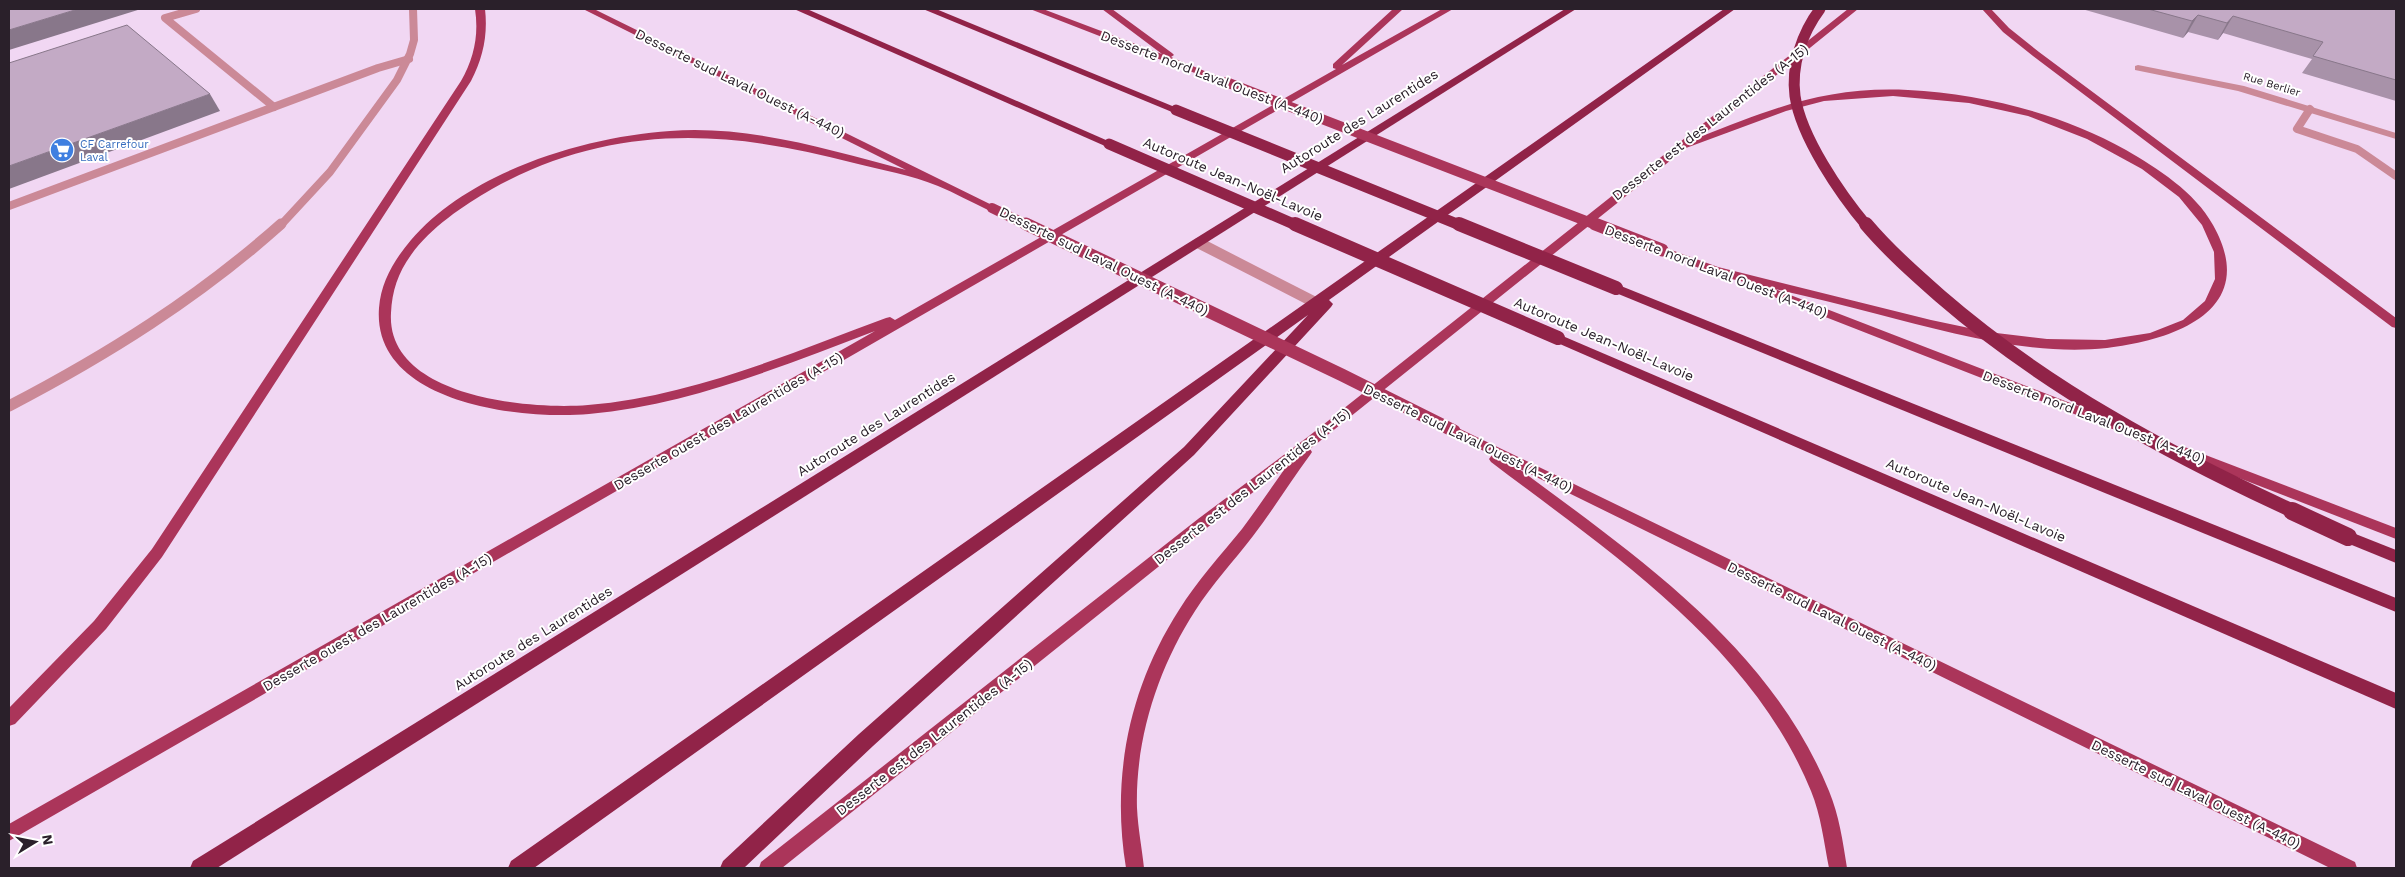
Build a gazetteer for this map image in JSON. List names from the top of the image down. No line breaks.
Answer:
{"streets":{"highway":["Autoroute des Laurentides","Autoroute Jean-Noël-Lavoie"],"main road":["Desserte nord Laval Ouest (A-440)","Desserte sud Laval Ouest (A-440)","Desserte est des Laurentides (A-15)","Desserte ouest des Laurentides (A-15)"],"street":["Rue Berlier"]},"places":{"supermarket":["CF Carrefour Laval"]},"north":"right"}
